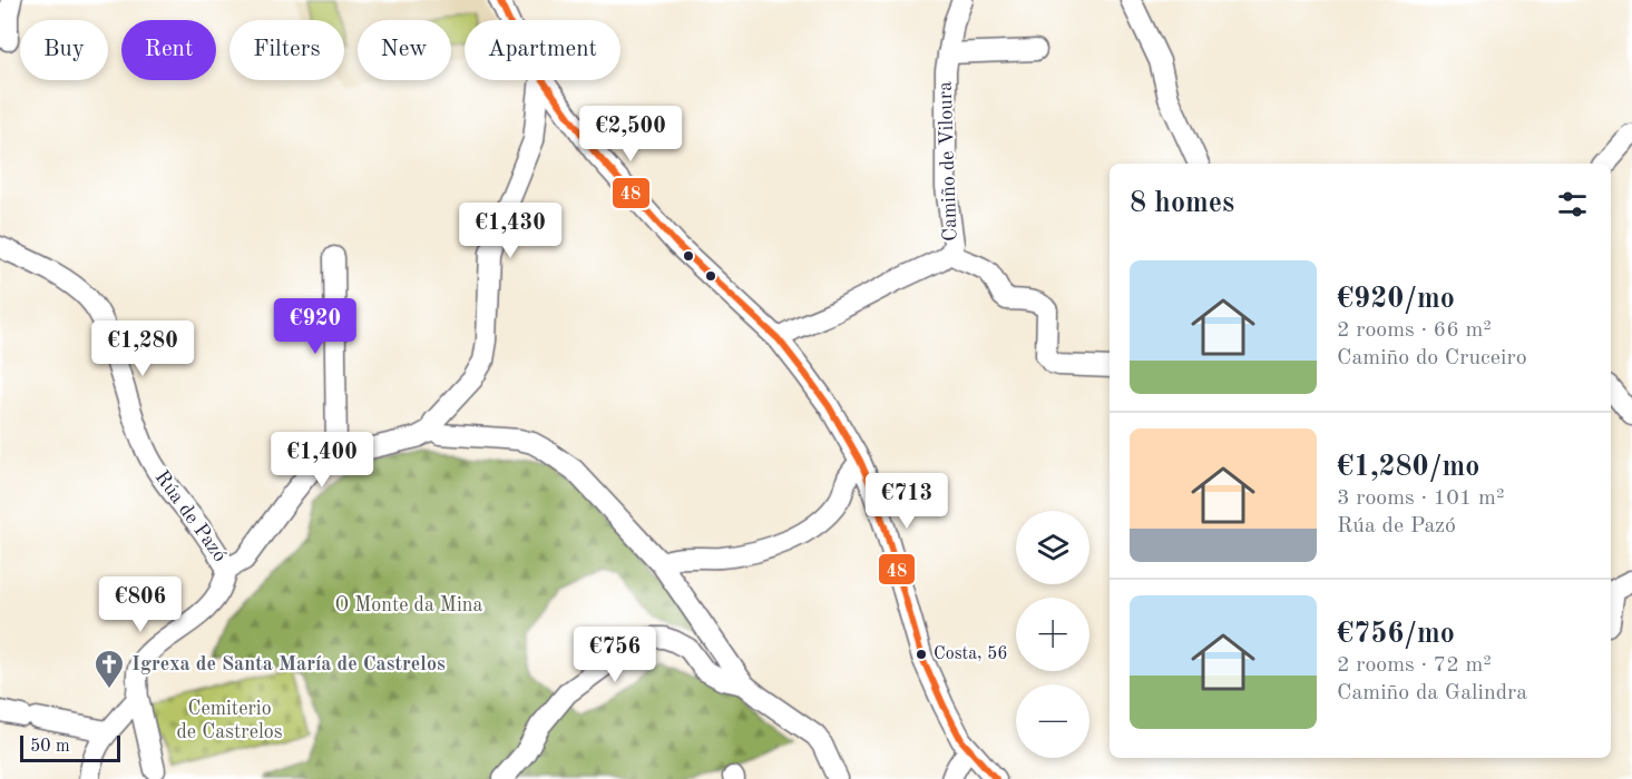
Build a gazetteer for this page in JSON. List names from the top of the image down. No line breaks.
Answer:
{"streets":{"street":["Camiño de Viloura","Rúa de Pazó"]},"parks":["O Monte da Mina","Cemiterio de Castrelos"],"places":{"other":["Costa, 56"],"church":["Igrexa de Santa María de Castrelos"]},"lines":["transit line 48"],"scale_bar":"50 m","page":{"chip":["Buy","Rent","Filters","New","Apartment"],"price":["€2,500","€1,430","€920","€1,280","€1,400","€713","€806","€756"],"heading":"8 homes","list":[{"name":"€920/mo","note":"2 rooms · 66 m² · Camiño do Cruceiro"},{"name":"€1,280/mo","note":"3 rooms · 101 m² · Rúa de Pazó"},{"name":"€756/mo","note":"2 rooms · 72 m² · Camiño da Galindra"}],"map_buttons":["+","−"],"scale":"50 m"}}
